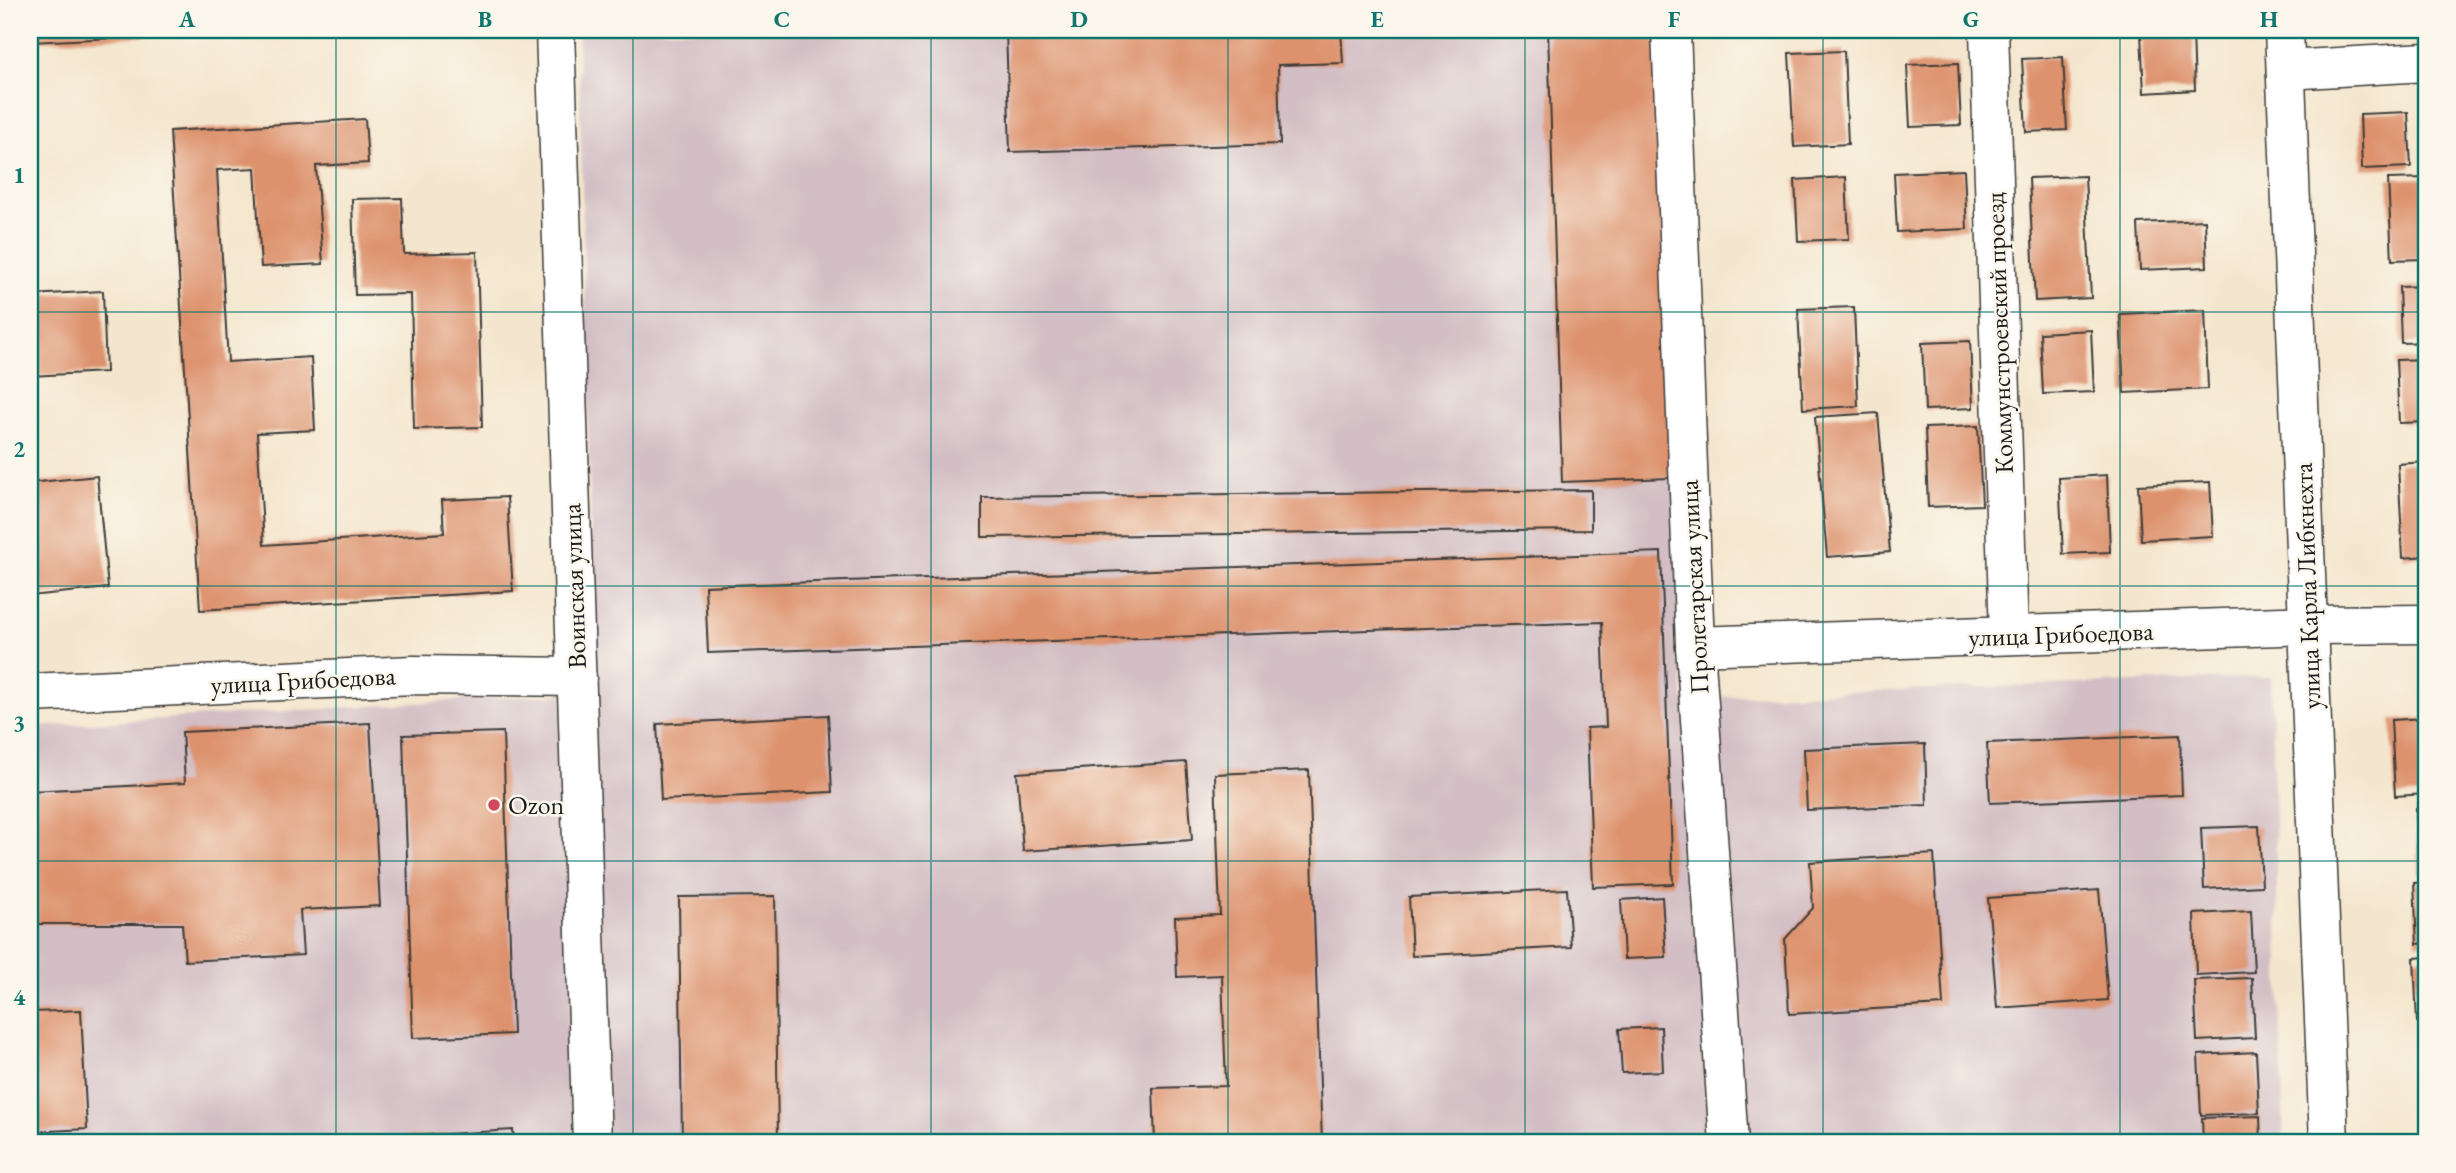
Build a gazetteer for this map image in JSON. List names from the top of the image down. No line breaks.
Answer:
{"streets":{"street":["Коммунстроевский проезд","Воинская улица","улица Карла Либкнехта","Пролетарская улица","улица Грибоедова"]},"crossings":[["Коммунстроевский проезд","улица Грибоедова"],["Воинская улица","улица Грибоедова"],["улица Карла Либкнехта","улица Грибоедова"],["Пролетарская улица","улица Грибоедова"]],"places":["Ozon"],"grid":{"columns":["A","B","C","D","E","F","G","H"],"rows":["1","2","3","4"]}}
